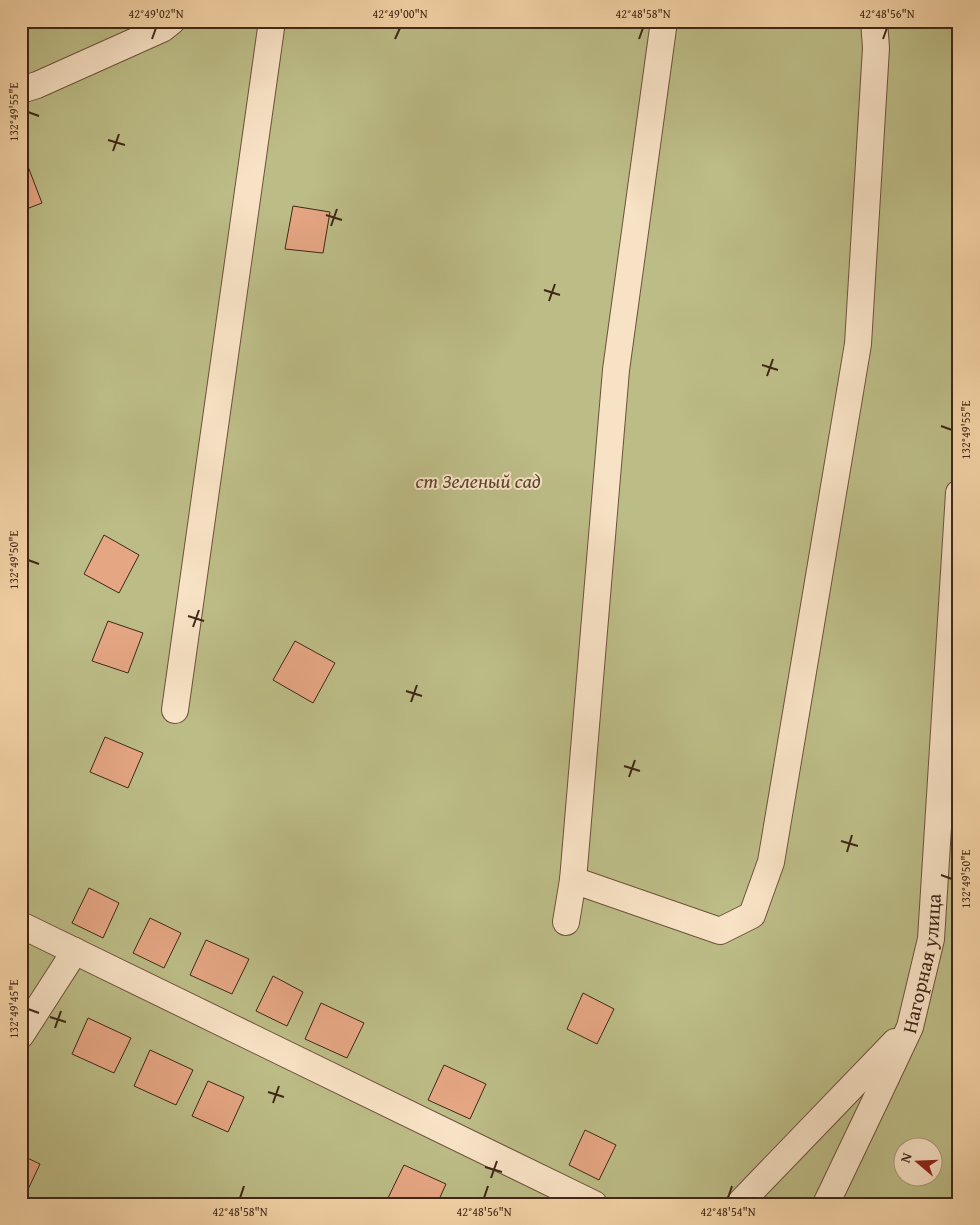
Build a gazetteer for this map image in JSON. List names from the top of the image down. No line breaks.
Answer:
{"streets":{"street":["Нагорная улица"]},"parks":["ст Зеленый сад"],"north":"left","coordinates":["42°49'02\"N","42°49'00\"N","42°48'58\"N","42°48'56\"N","132°49'55\"E","132°49'50\"E","132°49'45\"E","42°48'54\"N"]}
